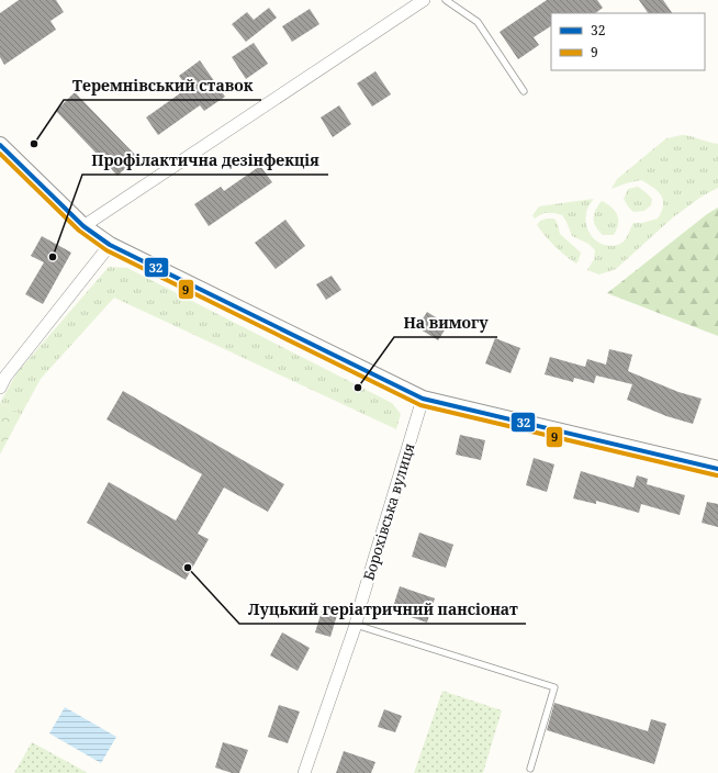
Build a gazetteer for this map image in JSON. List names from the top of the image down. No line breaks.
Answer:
{"streets":{"street":["Борохівська вулиця"]},"places":["Теремнівський ставок","Профілактична дезінфекція","На вимогу","Луцький геріатричний пансіонат"],"lines":["transit line 32","transit line 9"],"legend":["32","9"]}
